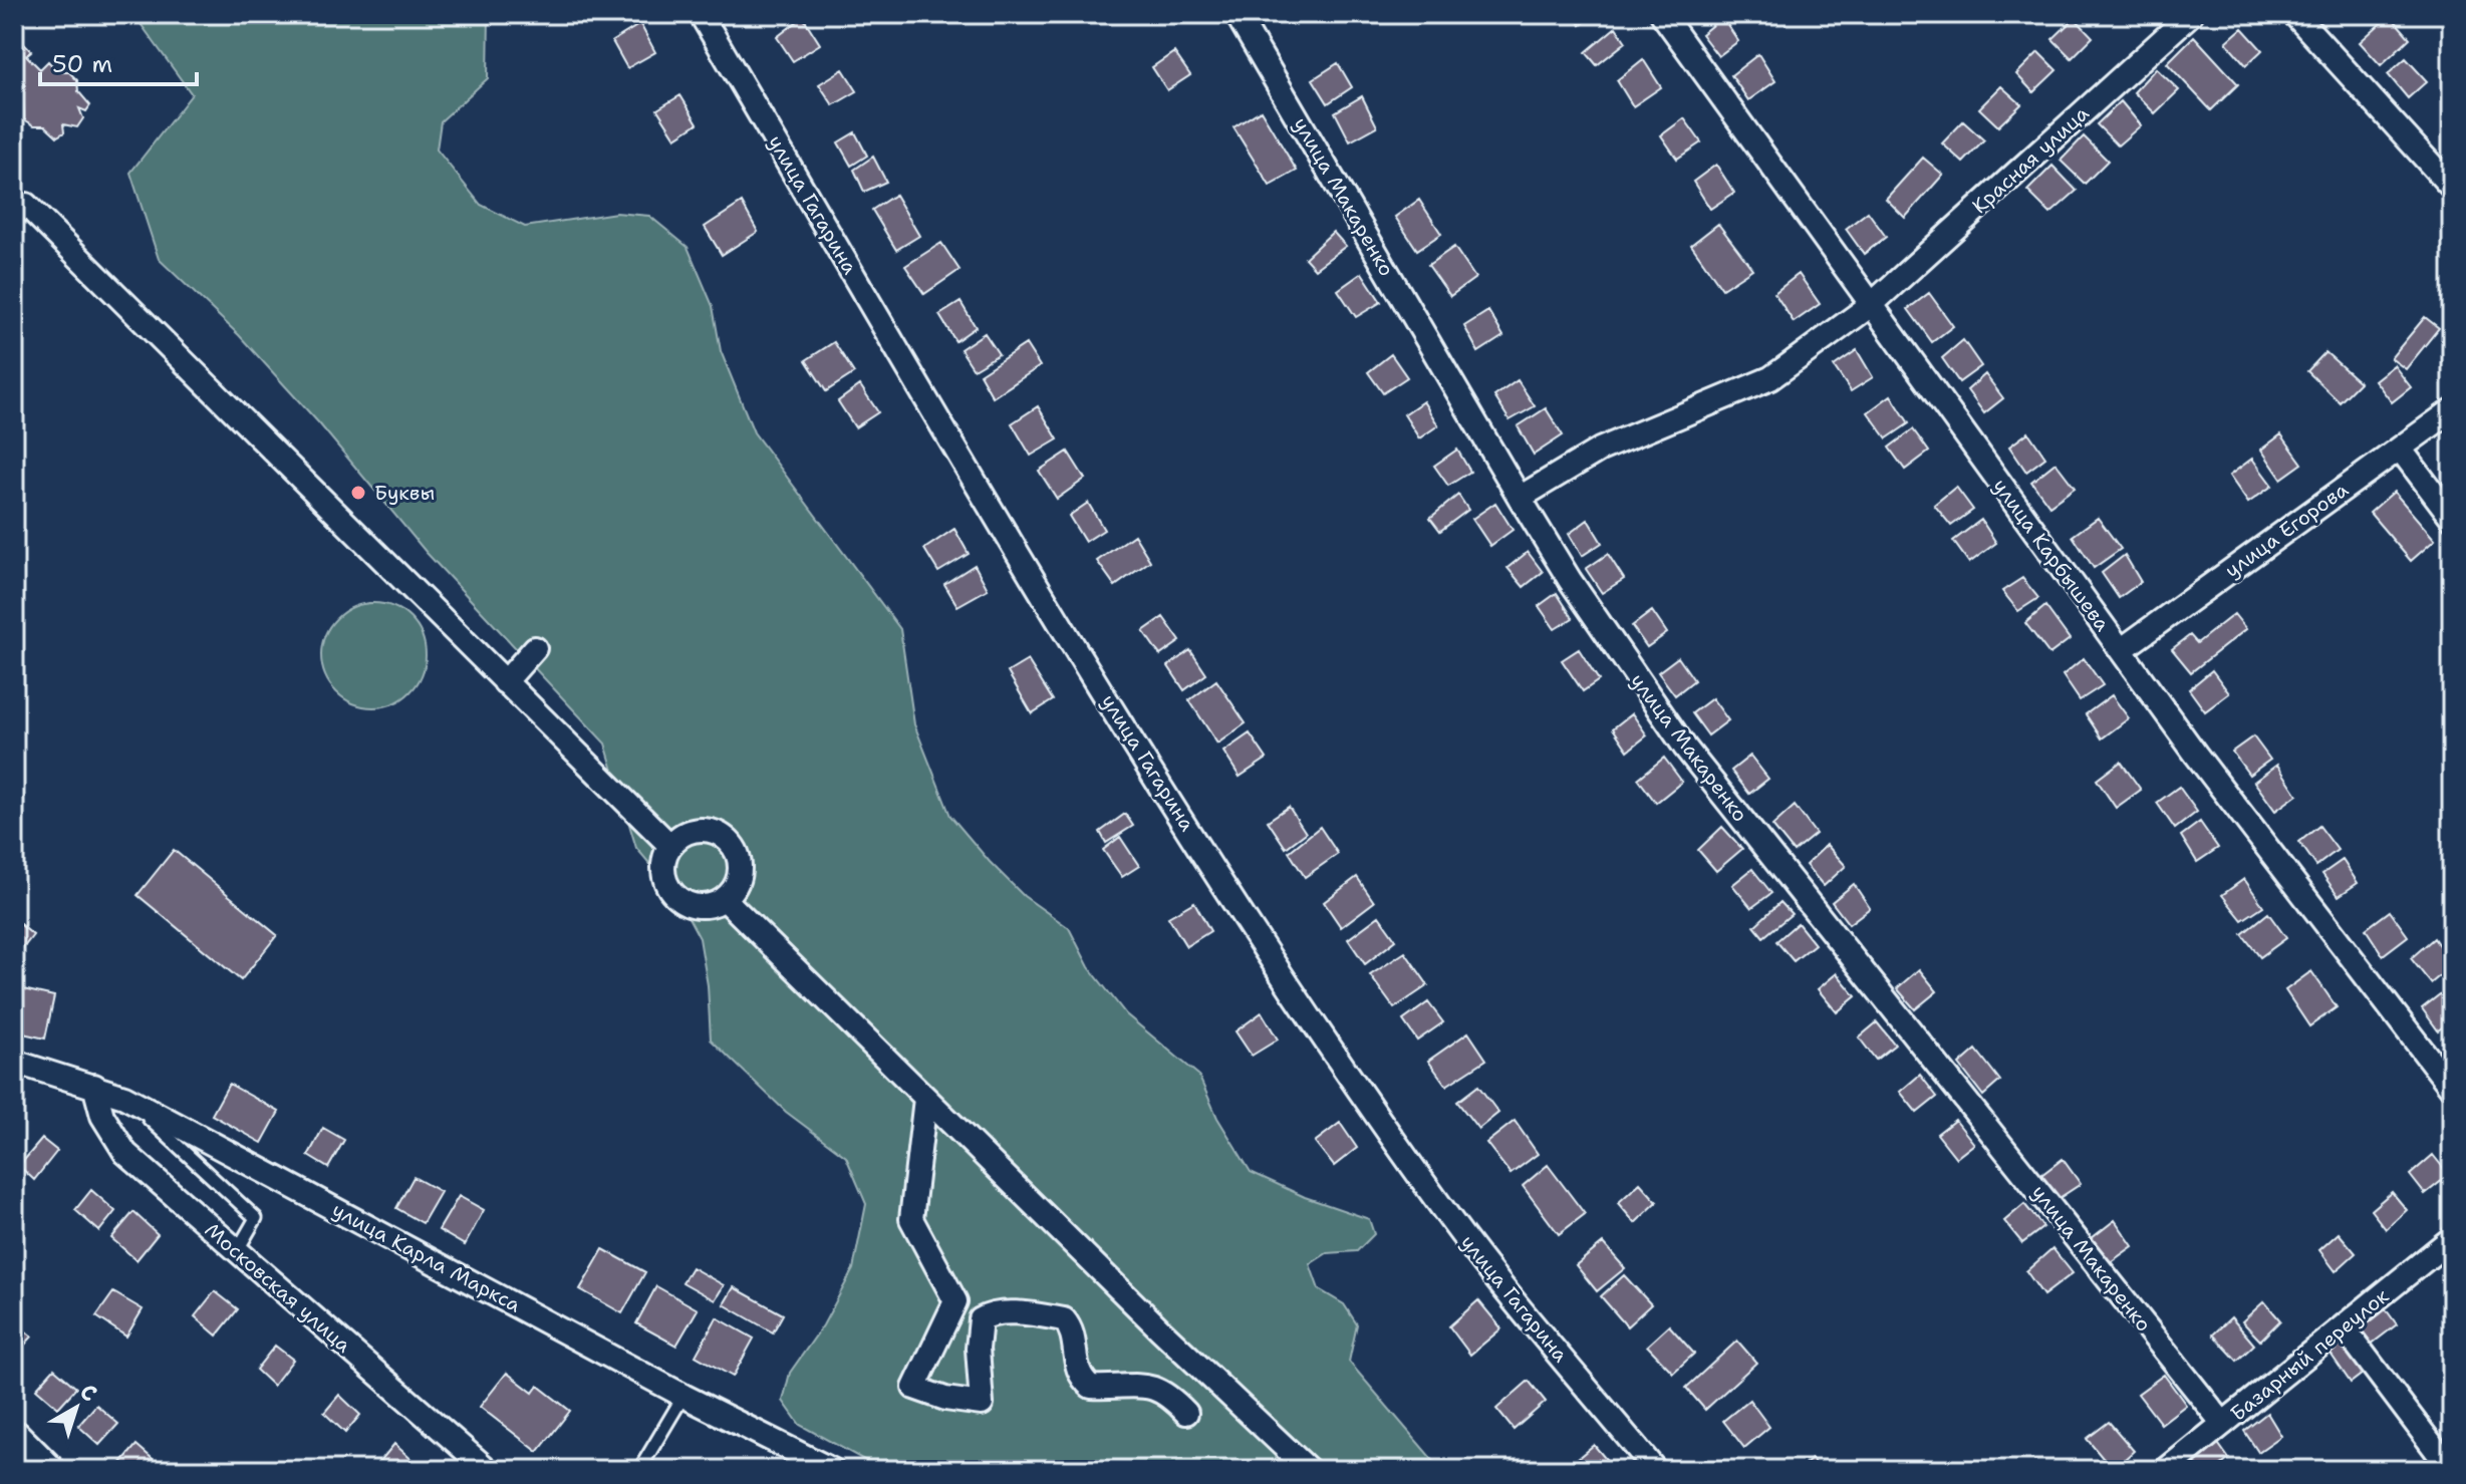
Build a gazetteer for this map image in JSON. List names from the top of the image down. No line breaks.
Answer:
{"streets":{"street":["Красная улица","улица Макаренко","улица Гагарина","улица Егорова","улица Карбышева","улица Карла Маркса","Московская улица","Базарный переулок"]},"crossings":[["Красная улица","улица Макаренко"],["Красная улица","улица Карбышева"],["улица Макаренко","Базарный переулок"],["улица Егорова","улица Карбышева"],["улица Карла Маркса","Московская улица"]],"places":["Буквы"],"scale_bar":"50 m","north":"top right"}
